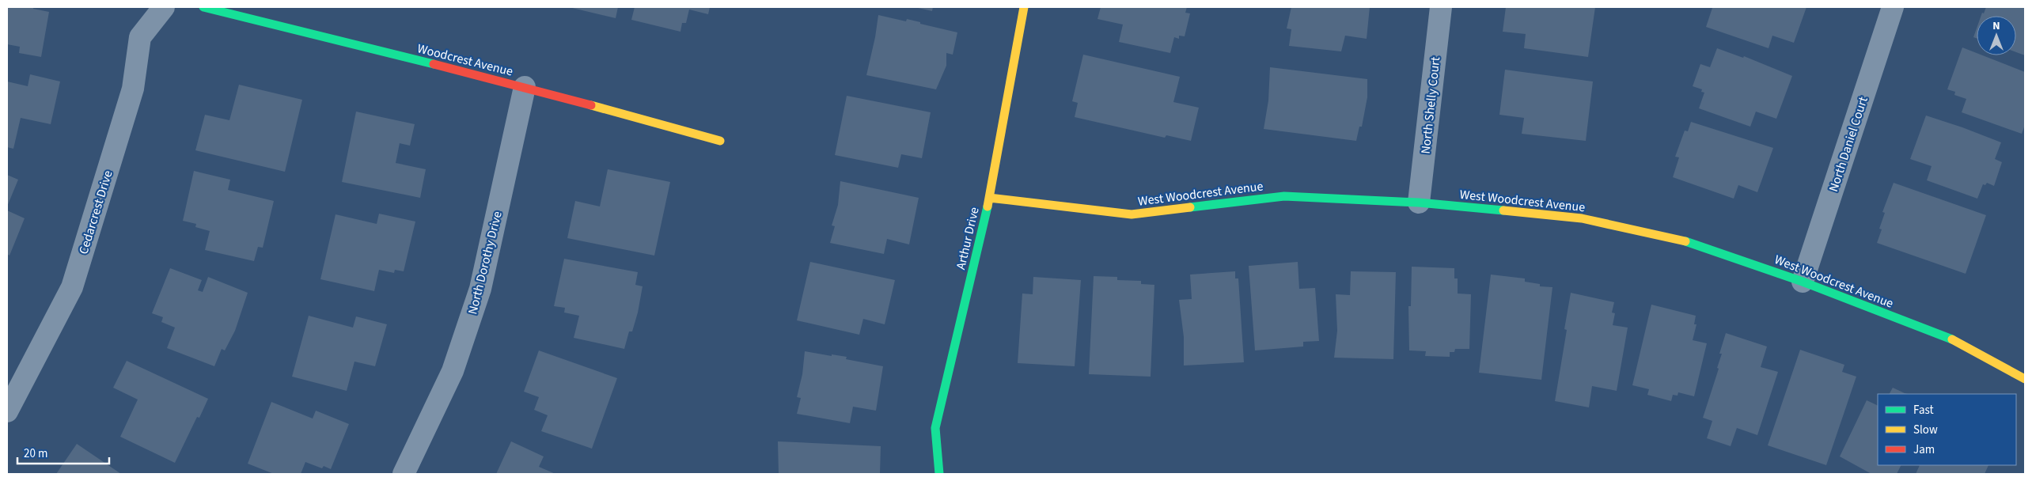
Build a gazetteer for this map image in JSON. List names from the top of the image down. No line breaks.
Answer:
{"streets":{"street":["Woodcrest Avenue","North Shelly Court","North Daniel Court","West Woodcrest Avenue","Cedarcrest Drive","Arthur Drive","North Dorothy Drive"]},"crossings":[["Woodcrest Avenue","North Dorothy Drive"],["North Shelly Court","West Woodcrest Avenue"],["North Daniel Court","West Woodcrest Avenue"],["West Woodcrest Avenue","Arthur Drive"]],"legend":["Fast","Slow","Jam"],"scale_bar":"20 m","north":"top"}
